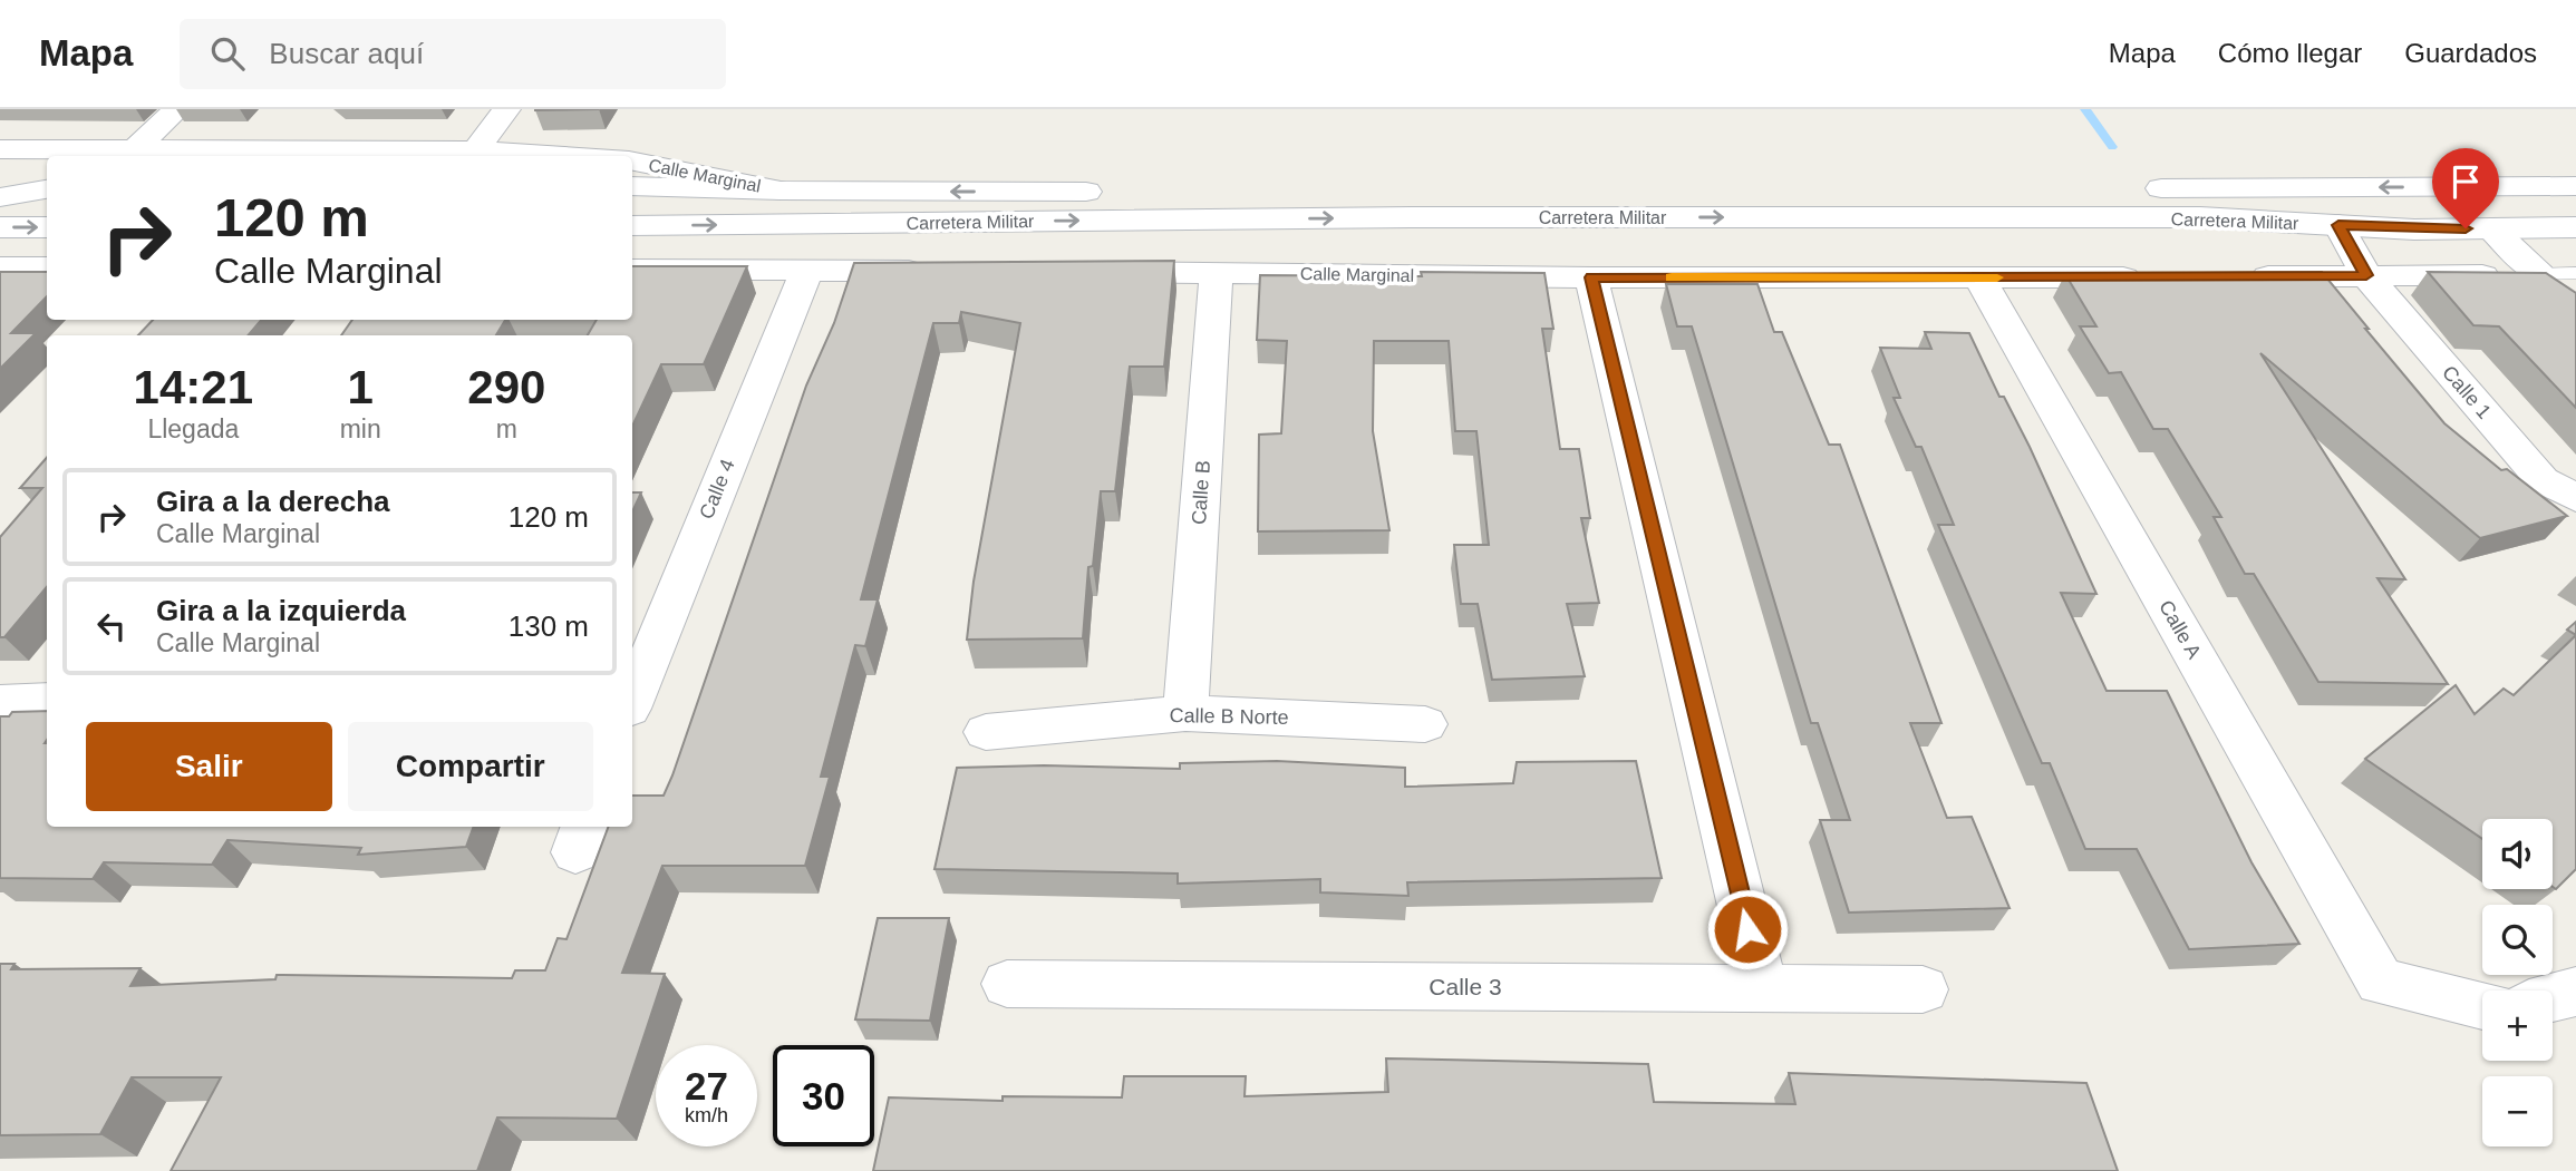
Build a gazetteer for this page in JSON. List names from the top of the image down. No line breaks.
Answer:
{"streets":{"street":["Calle Marginal","Carretera Militar","Calle 1","Calle 4","Calle B","Calle A","Calle B Norte","Calle 3"]},"crossings":[["Calle Marginal","Carretera Militar"],["Calle Marginal","Calle B"],["Calle Marginal","Calle A"],["Calle B","Calle B Norte"]],"page":{"header":"Mapa","search":"Buscar aquí","nav":["Mapa","Cómo llegar","Guardados"],"turn":["120 m","Calle Marginal"],"eta":["14:21","Llegada","1","min","290","m"],"list":[{"name":"Gira a la derecha","note":"Calle Marginal","value":"120 m"},{"name":"Gira a la izquierda","note":"Calle Marginal","value":"130 m"}],"buttons":["Salir","Compartir"],"map_buttons":["+","−"],"speed":"27 km/h","limit":"30"}}
